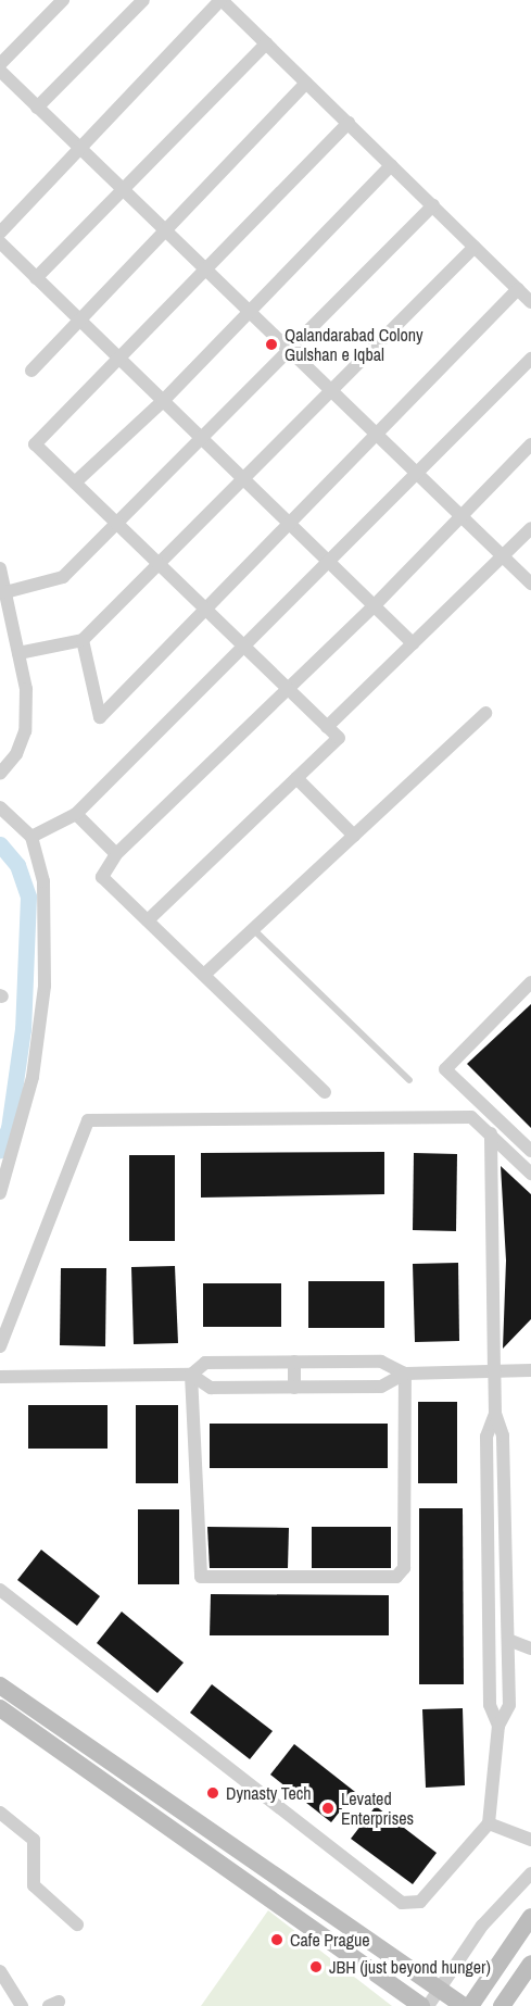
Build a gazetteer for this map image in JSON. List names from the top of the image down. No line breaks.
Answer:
{"places":["Qalandarabad Colony Gulshan e Iqbal","Dynasty Tech","Levated Enterprises","Cafe Prague","JBH (just beyond hunger)"]}
